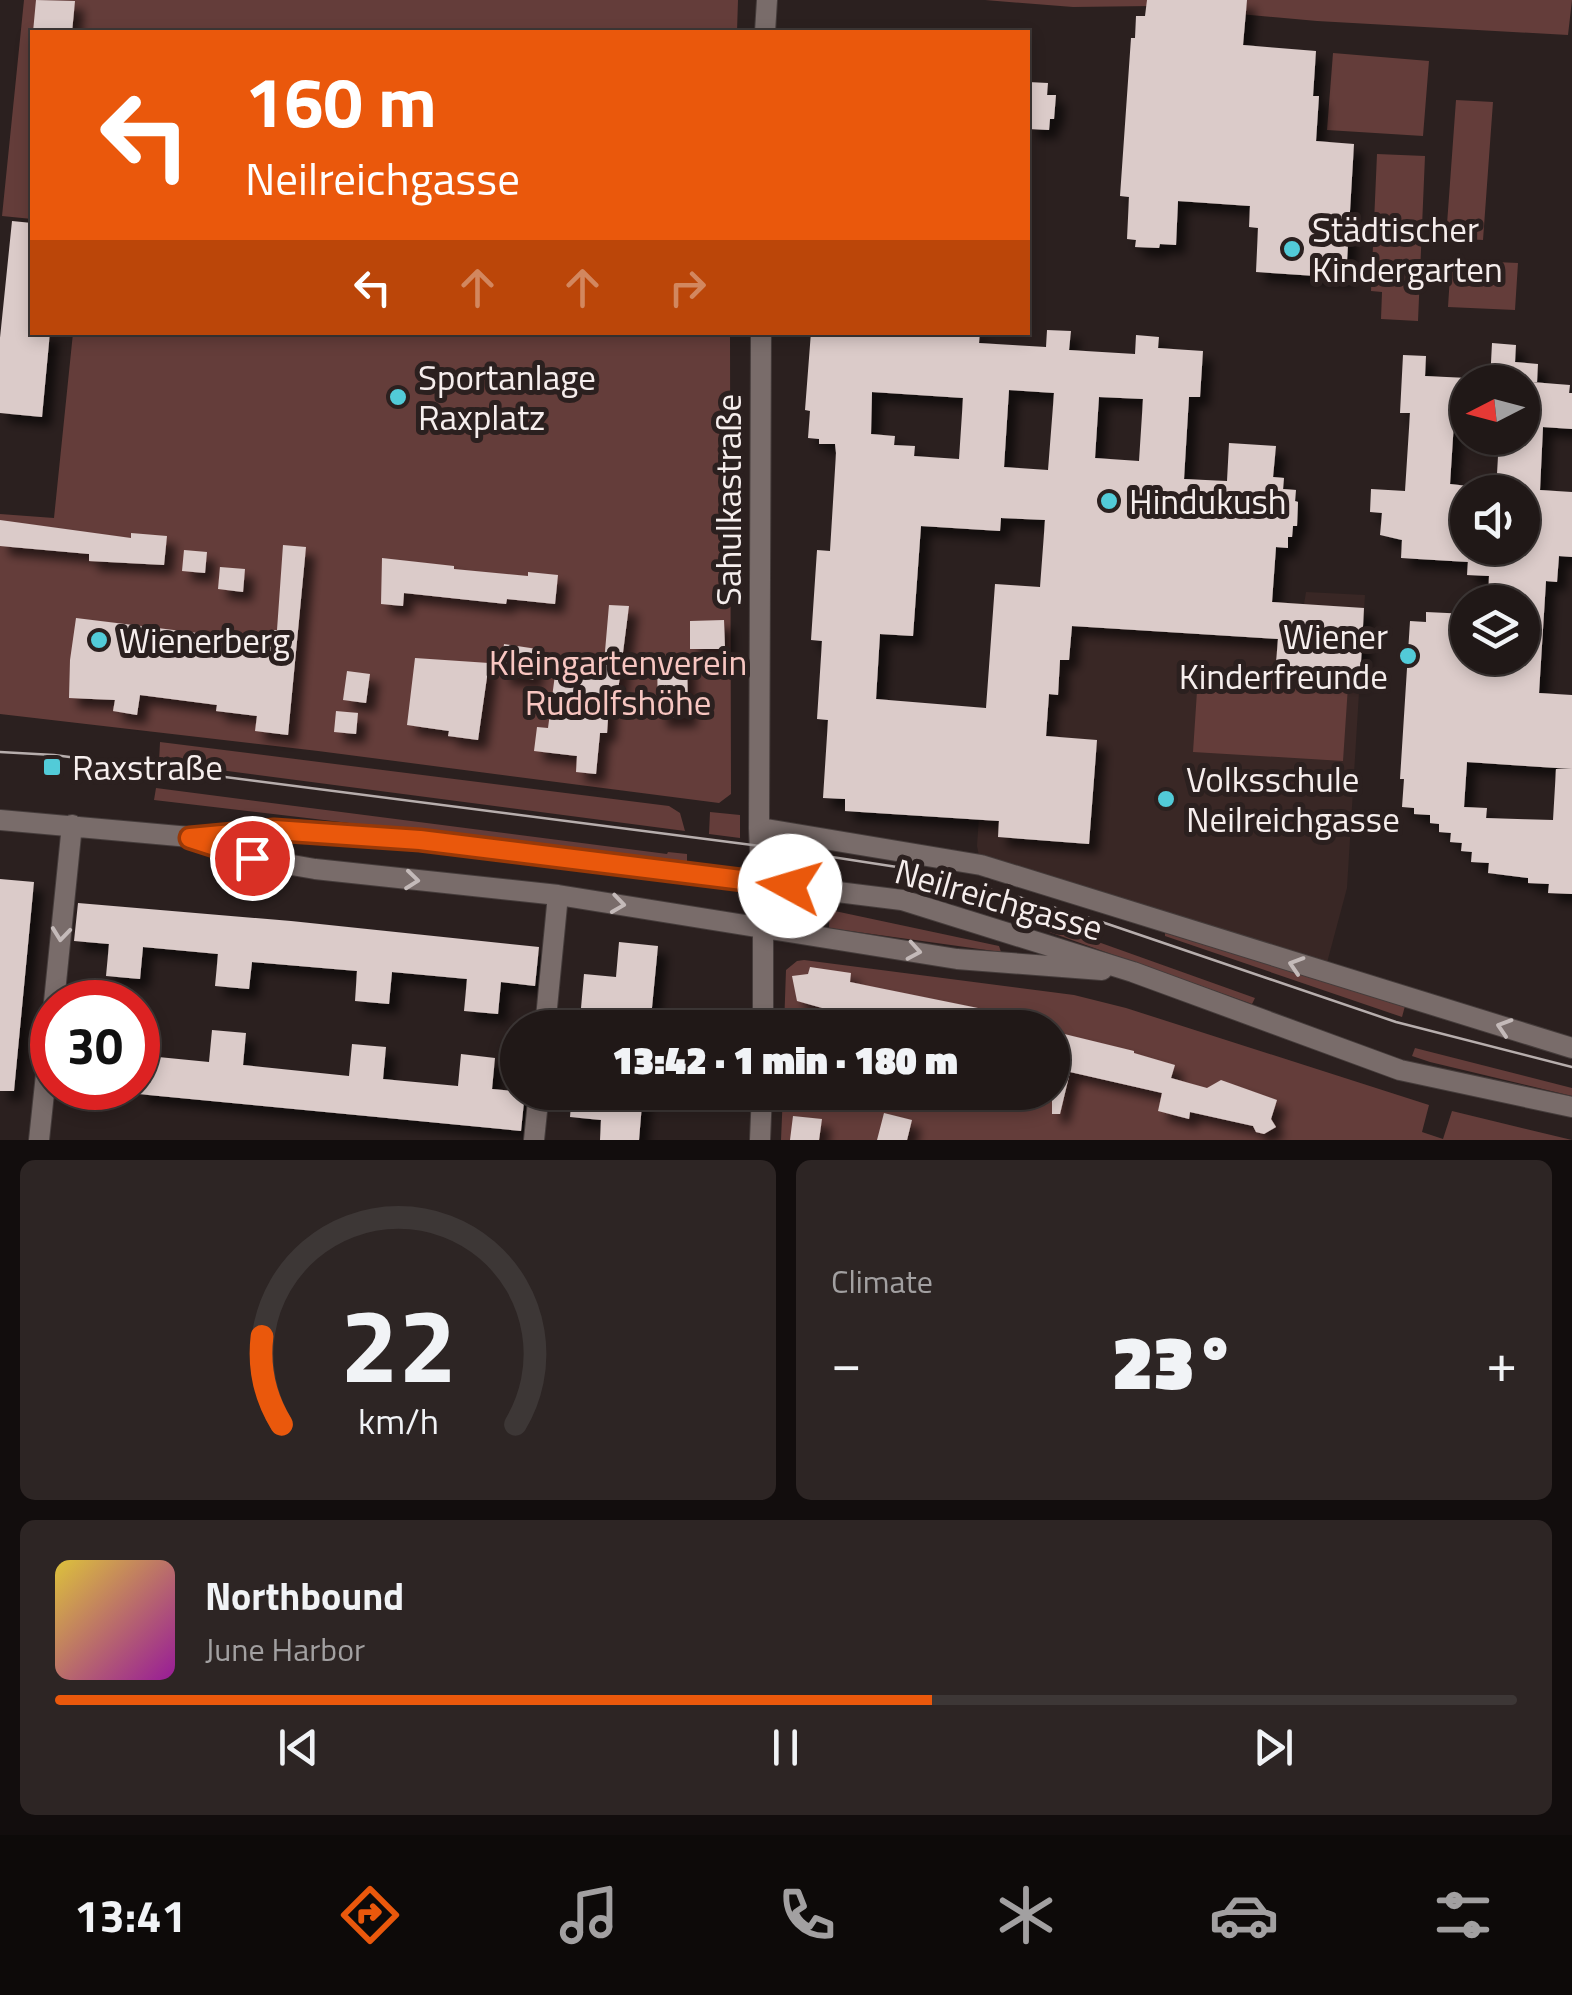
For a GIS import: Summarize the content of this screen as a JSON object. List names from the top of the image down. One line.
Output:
{"streets":{"street":["Sahulkastraße","Neilreichgasse"]},"crossings":[["Sahulkastraße","Neilreichgasse"]],"parks":["Kleingartenverein Rudolfshöhe"],"places":{"other":["Städtischer Kindergarten","Sportanlage Raxplatz","Hindukush","Wienerberg","Wiener Kinderfreunde","Volksschule Neilreichgasse"],"transit":["Raxstraße"]},"north":"left","page":{"turn":["160 m","Neilreichgasse"],"limit":"30","trip":"13:42 · 1 min · 180 m","tile":"Climate","heat":["−","23°","+"],"song":["Northbound","June Harbor"],"tabs":"13:41","gauge":["22","km/h"]}}
